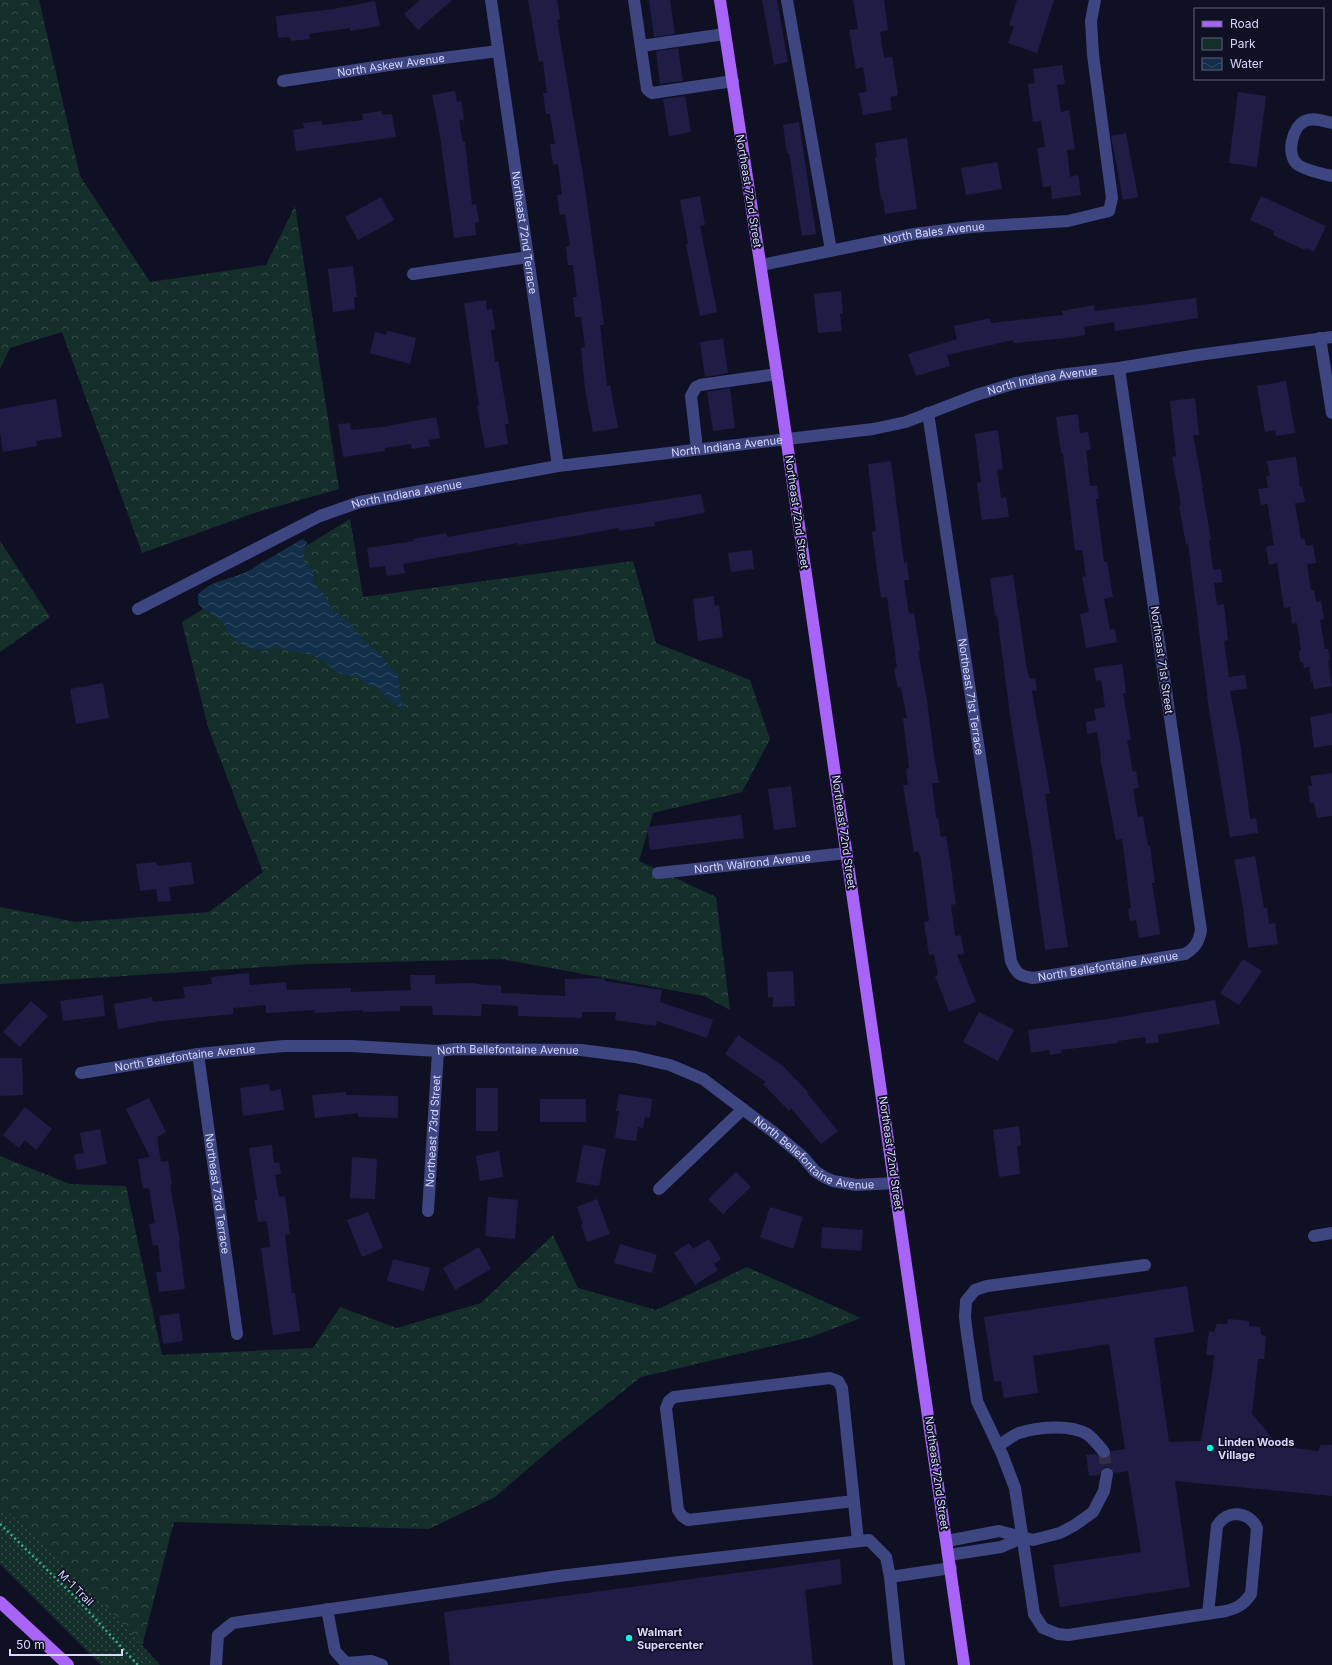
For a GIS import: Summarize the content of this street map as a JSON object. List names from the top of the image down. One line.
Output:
{"streets":{"main road":["Northeast 72nd Street"],"street":["North Askew Avenue","Northeast 72nd Terrace","North Bales Avenue","North Indiana Avenue","Northeast 71st Street","Northeast 71st Terrace","North Walrond Avenue","North Bellefontaine Avenue","Northeast 73rd Street","Northeast 73rd Terrace"],"path":["M-1 Trail"]},"crossings":[["North Askew Avenue","Northeast 72nd Terrace"],["Northeast 72nd Street","North Bales Avenue"],["Northeast 72nd Street","North Indiana Avenue"],["Northeast 72nd Street","North Walrond Avenue"],["Northeast 72nd Street","North Bellefontaine Avenue"],["Northeast 72nd Terrace","North Indiana Avenue"],["North Indiana Avenue","Northeast 71st Street"],["North Indiana Avenue","Northeast 71st Terrace"],["Northeast 71st Street","North Bellefontaine Avenue"],["Northeast 71st Terrace","North Bellefontaine Avenue"],["North Bellefontaine Avenue","Northeast 73rd Street"],["North Bellefontaine Avenue","Northeast 73rd Terrace"]],"places":["Linden Woods Village","Walmart Supercenter"],"legend":["Road","Park","Water"],"scale_bar":"50 m"}
